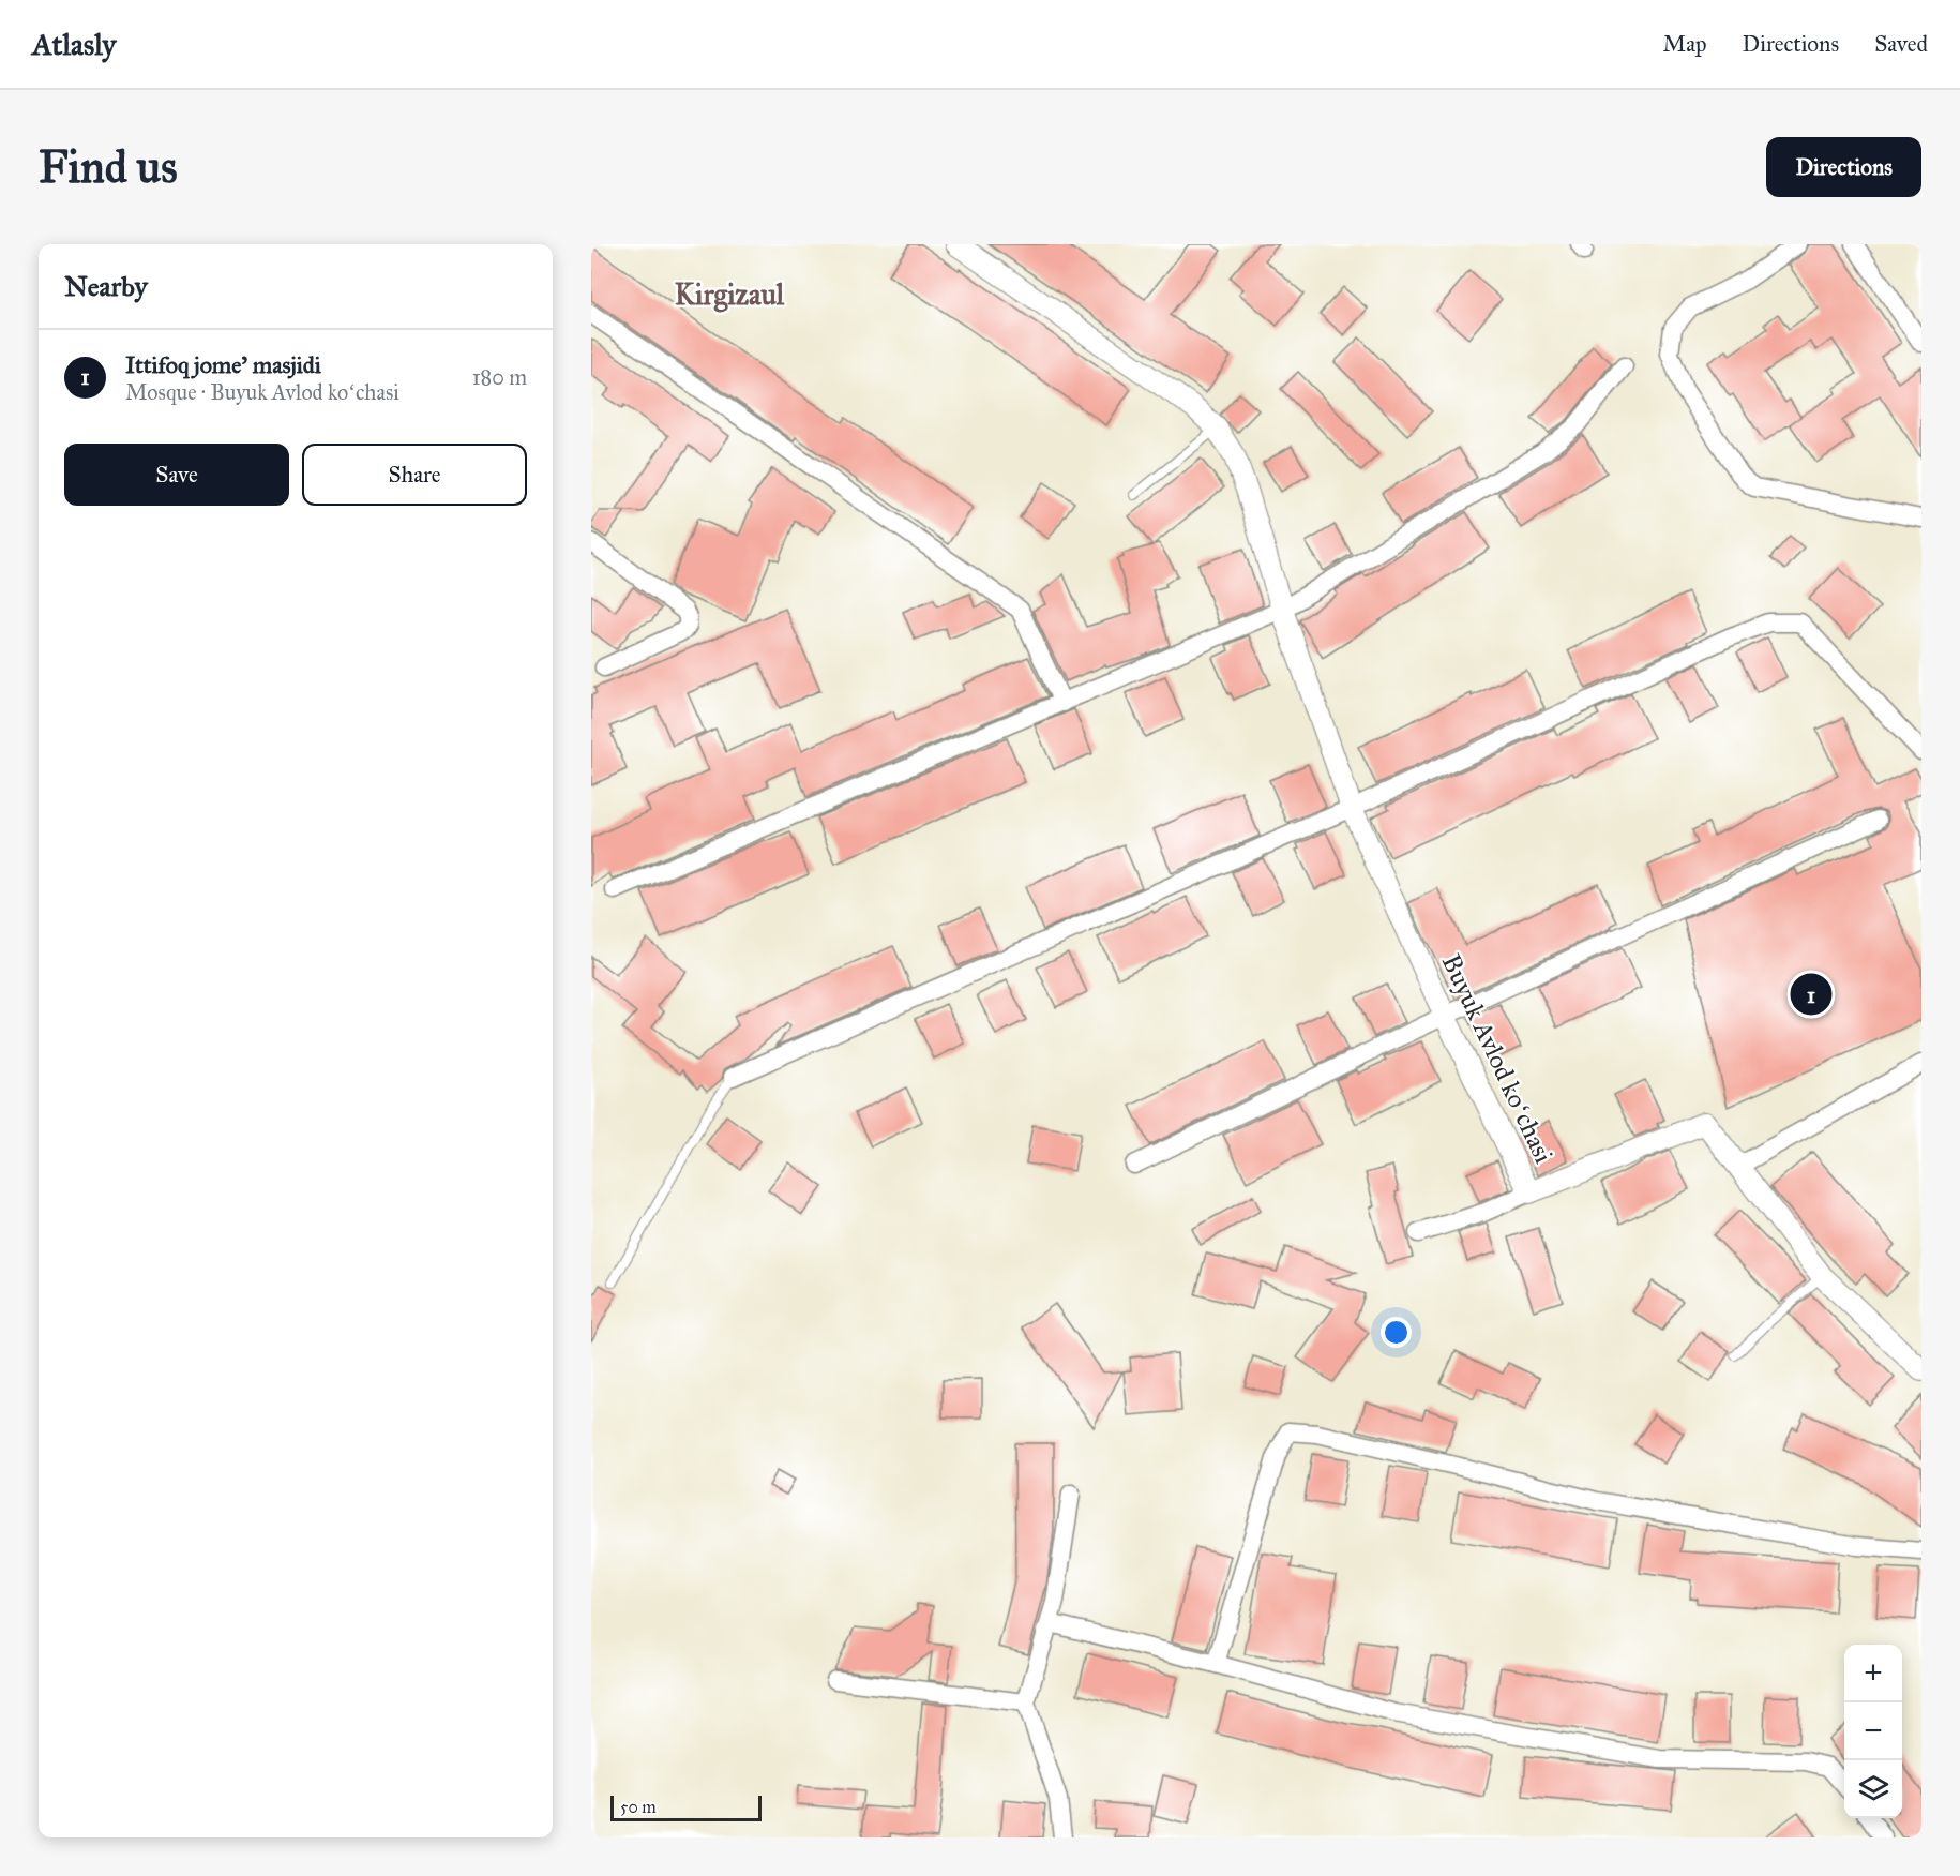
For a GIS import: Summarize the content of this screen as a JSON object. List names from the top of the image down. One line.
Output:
{"streets":{"street":["Buyuk Avlod koʻchasi"]},"districts":["Kirgizaul"],"scale_bar":"50 m","page":{"header":"Atlasly","nav":["Map","Directions","Saved"],"buttons":["Directions",["Save","Share"]],"title":"Find us","heading":"Nearby","list":[{"mark":"1","name":"Ittifoq jome’ masjidi","note":"Mosque · Buyuk Avlod koʻchasi","value":"180 m"}],"pins":"1","map_buttons":["+","−"],"scale":"50 m"}}
